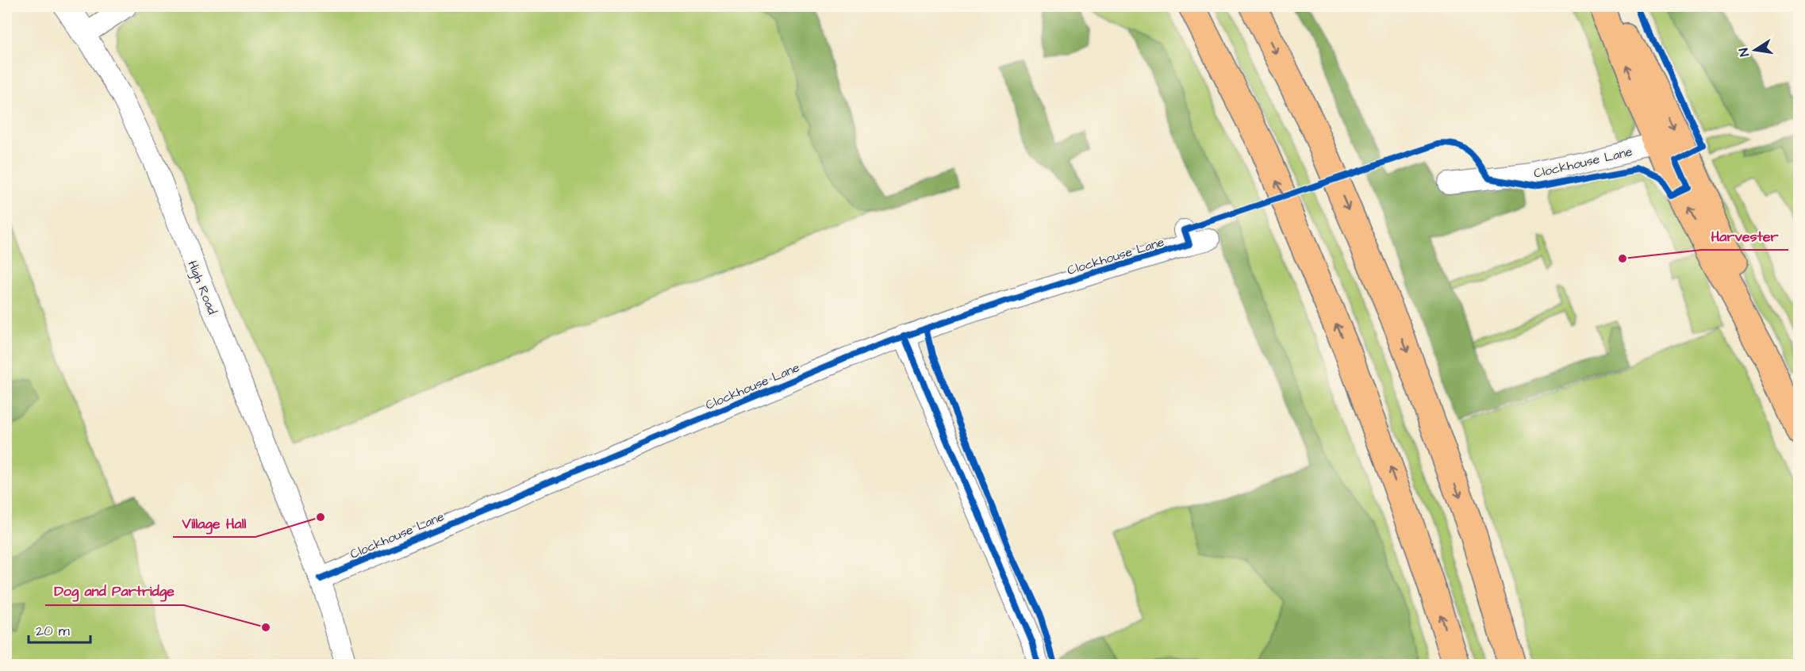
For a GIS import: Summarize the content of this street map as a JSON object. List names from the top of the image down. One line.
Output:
{"streets":{"street":["Clockhouse Lane","High Road"]},"crossings":[["Clockhouse Lane","High Road"]],"places":["Harvester","Village Hall","Dog and Partridge"],"scale_bar":"20 m","north":"left"}
